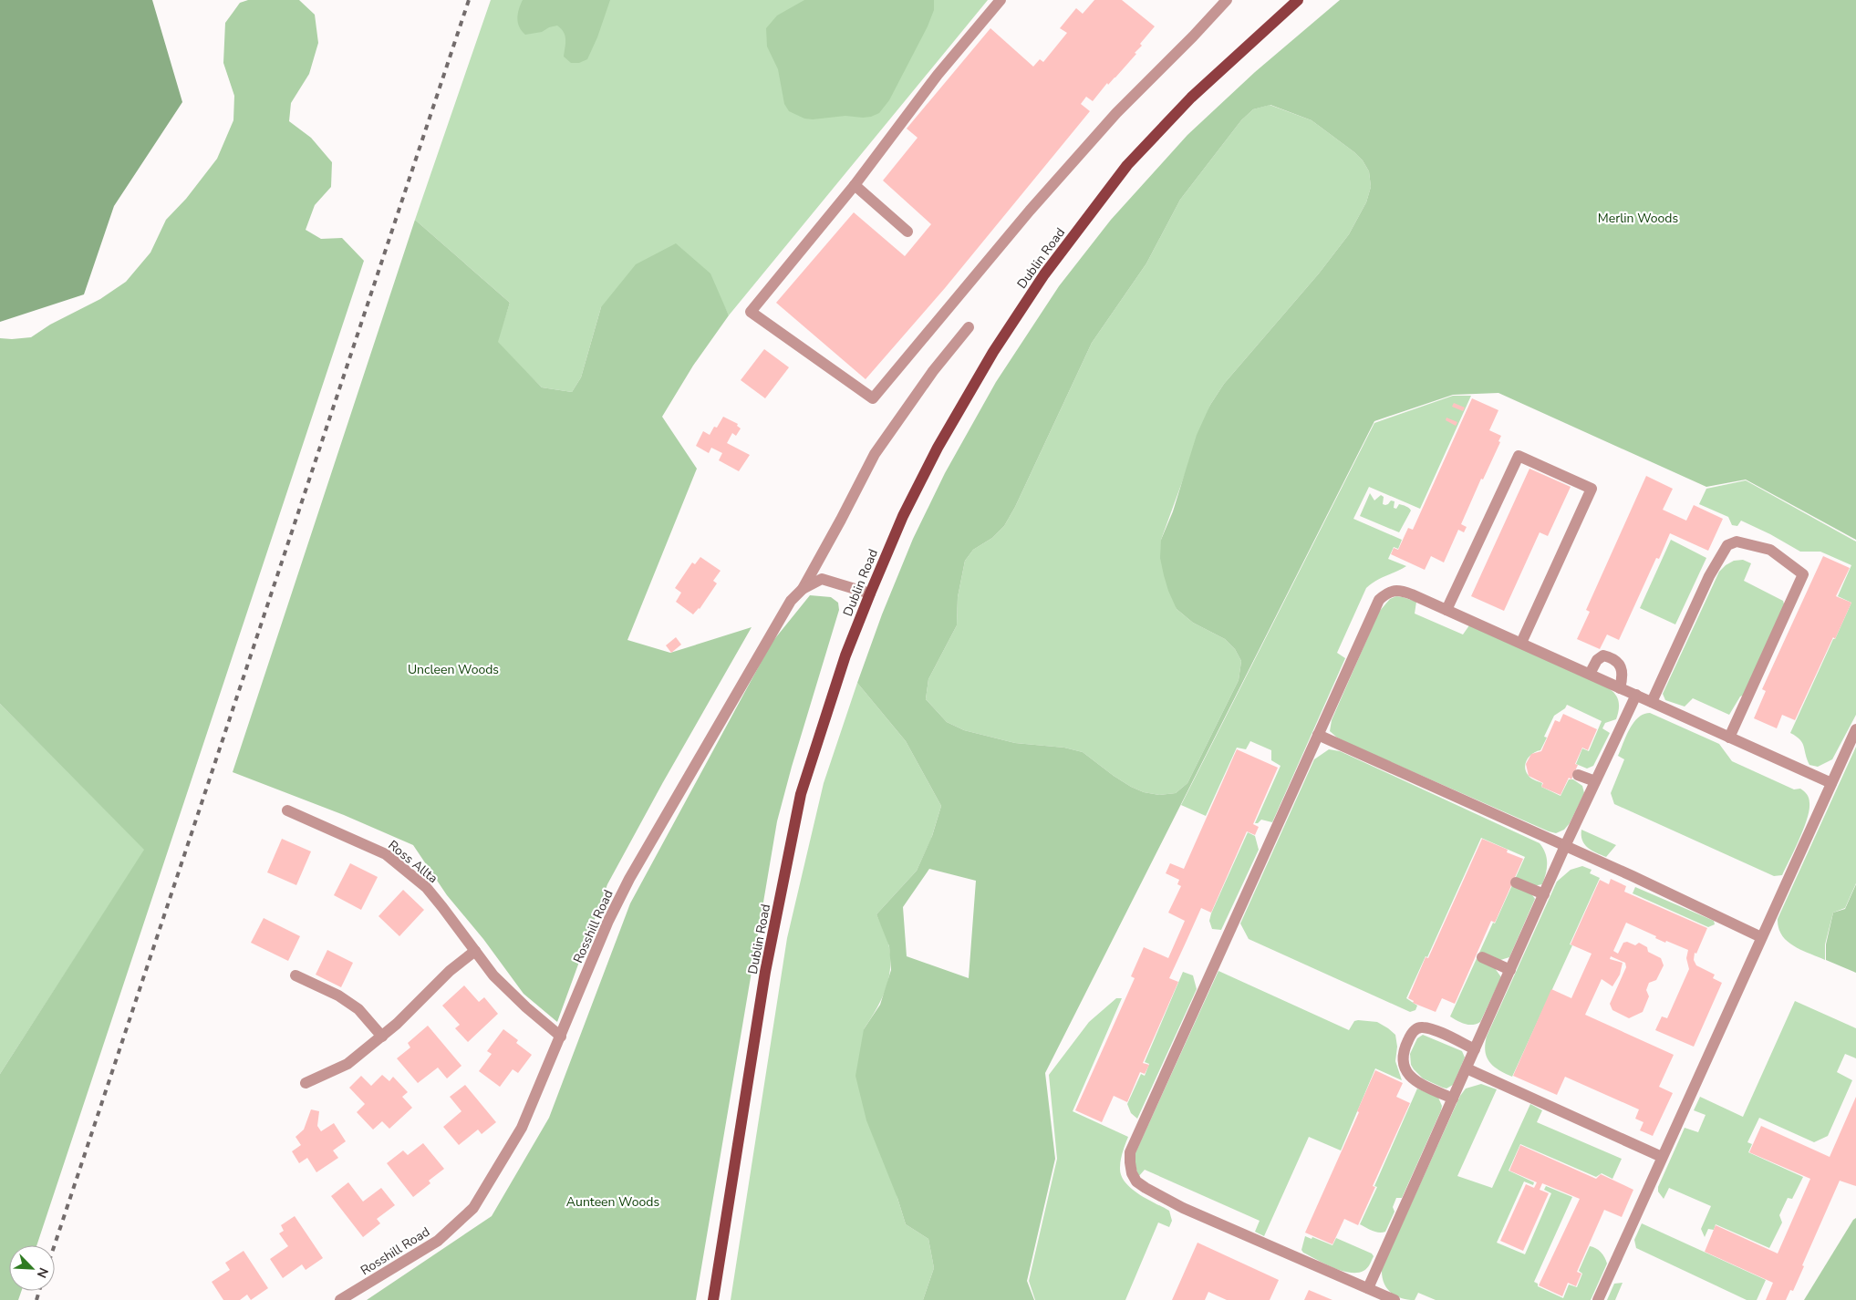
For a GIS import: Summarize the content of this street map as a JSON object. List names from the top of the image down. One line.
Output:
{"streets":{"main road":["Dublin Road"],"street":["Ross Allta","Rosshill Road"]},"crossings":[["Dublin Road","Rosshill Road"],["Ross Allta","Rosshill Road"]],"parks":["Merlin Woods","Uncleen Woods","Aunteen Woods"],"north":"bottom right"}
